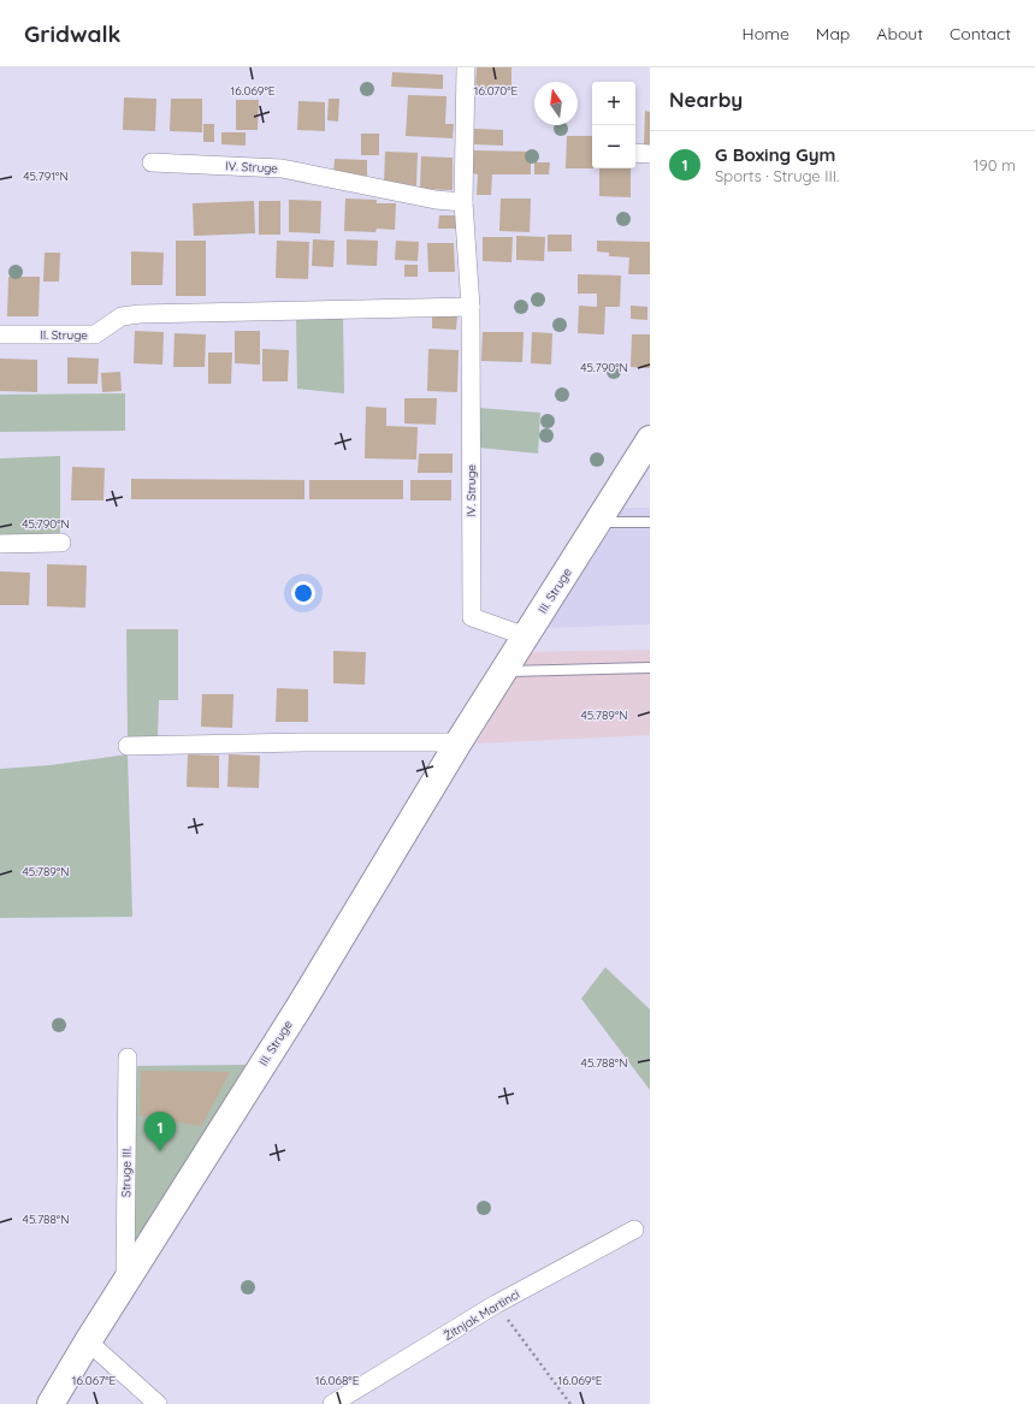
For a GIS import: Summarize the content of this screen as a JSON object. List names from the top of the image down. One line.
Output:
{"streets":{"street":["IV. Struge","II. Struge","III. Struge","Struge III.","Žitnjak Martinci"]},"crossings":[["IV. Struge","II. Struge"],["IV. Struge","III. Struge"],["III. Struge","Struge III."]],"north":"top","page":{"header":"Gridwalk","nav":["Home","Map","About","Contact"],"heading":"Nearby","map_buttons":["+","−"],"list":[{"mark":"1","name":"G Boxing Gym","note":"Sports · Struge III.","value":"190 m"}],"pins":"1"},"coordinates":["16.070°E","16.069°E","45.791°N","45.790°N","45.789°N","45.788°N","16.067°E","16.068°E"]}
